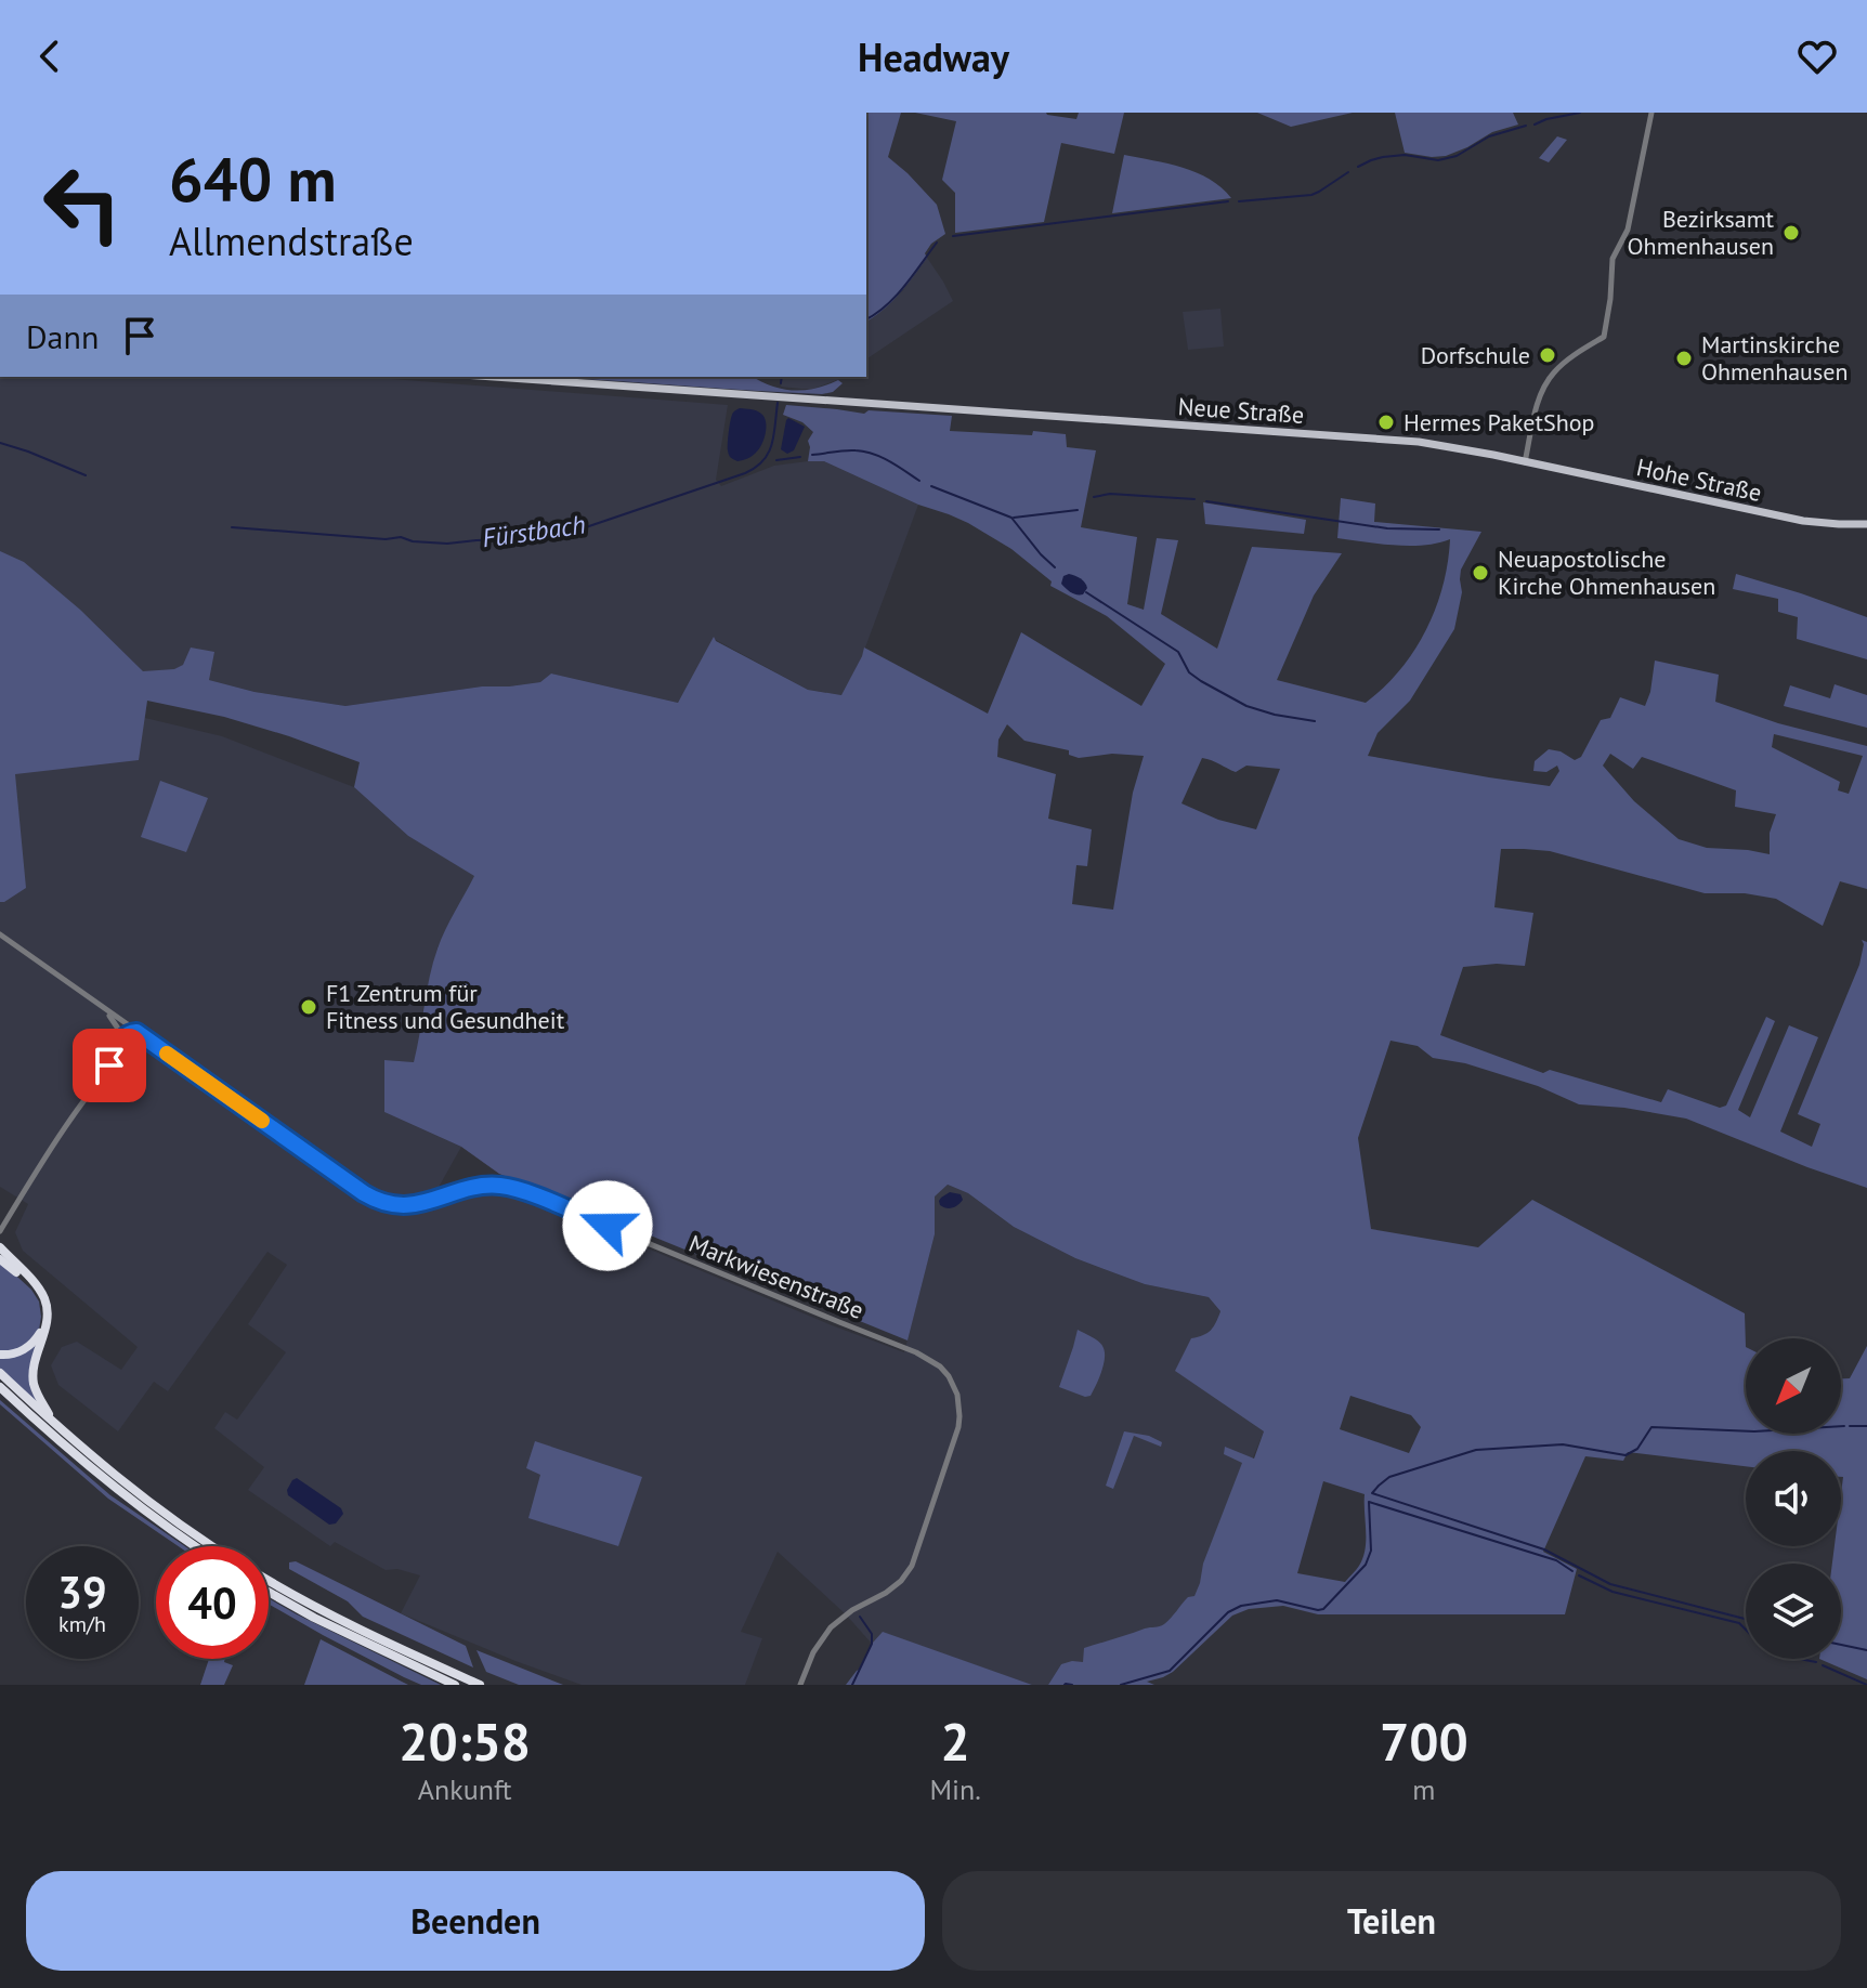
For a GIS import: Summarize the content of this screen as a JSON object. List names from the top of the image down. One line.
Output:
{"streets":{"main road":["Neue Straße","Hohe Straße"],"street":["Markwiesenstraße"]},"crossings":[["Neue Straße","Hohe Straße"]],"water":["Fürstbach"],"places":["Bezirksamt Ohmenhausen","Dorfschule","Martinskirche Ohmenhausen","Hermes PaketShop","Neuapostolische Kirche Ohmenhausen","F1 Zentrum für Fitness und Gesundheit"],"north":"bottom left","page":{"header":"Headway","turn":["640 m","Allmendstraße"],"then":"Dann","speed":"39 km/h","limit":"40","eta":["20:58","Ankunft","2","Min.","700","m"],"buttons":["Beenden","Teilen"]}}
